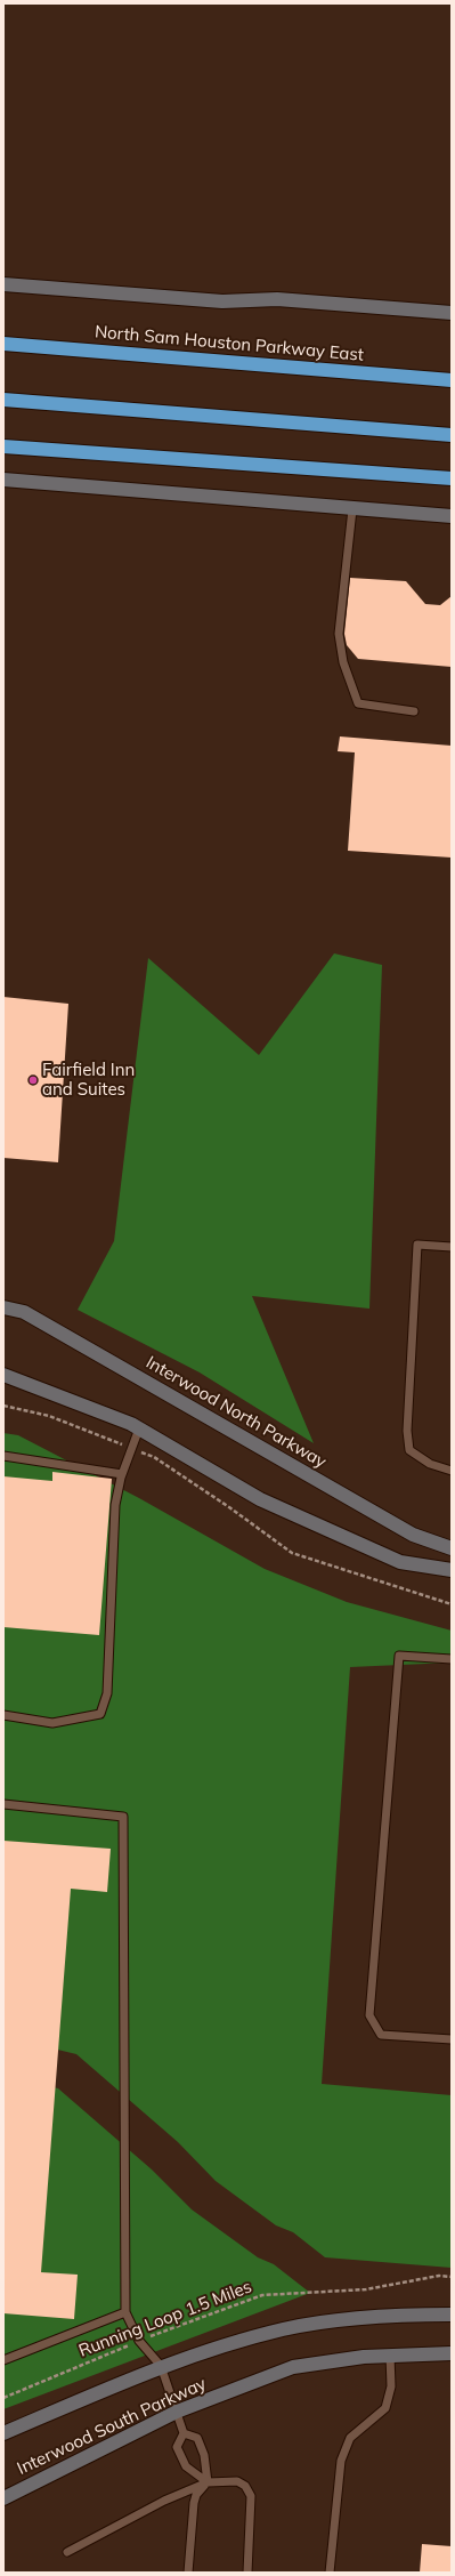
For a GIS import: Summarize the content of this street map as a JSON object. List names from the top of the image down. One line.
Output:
{"streets":{"highway":["North Sam Houston Parkway East"],"street":["Interwood North Parkway","Interwood South Parkway"],"path":["Running Loop 1.5 Miles"]},"places":["Fairfield Inn and Suites"]}
